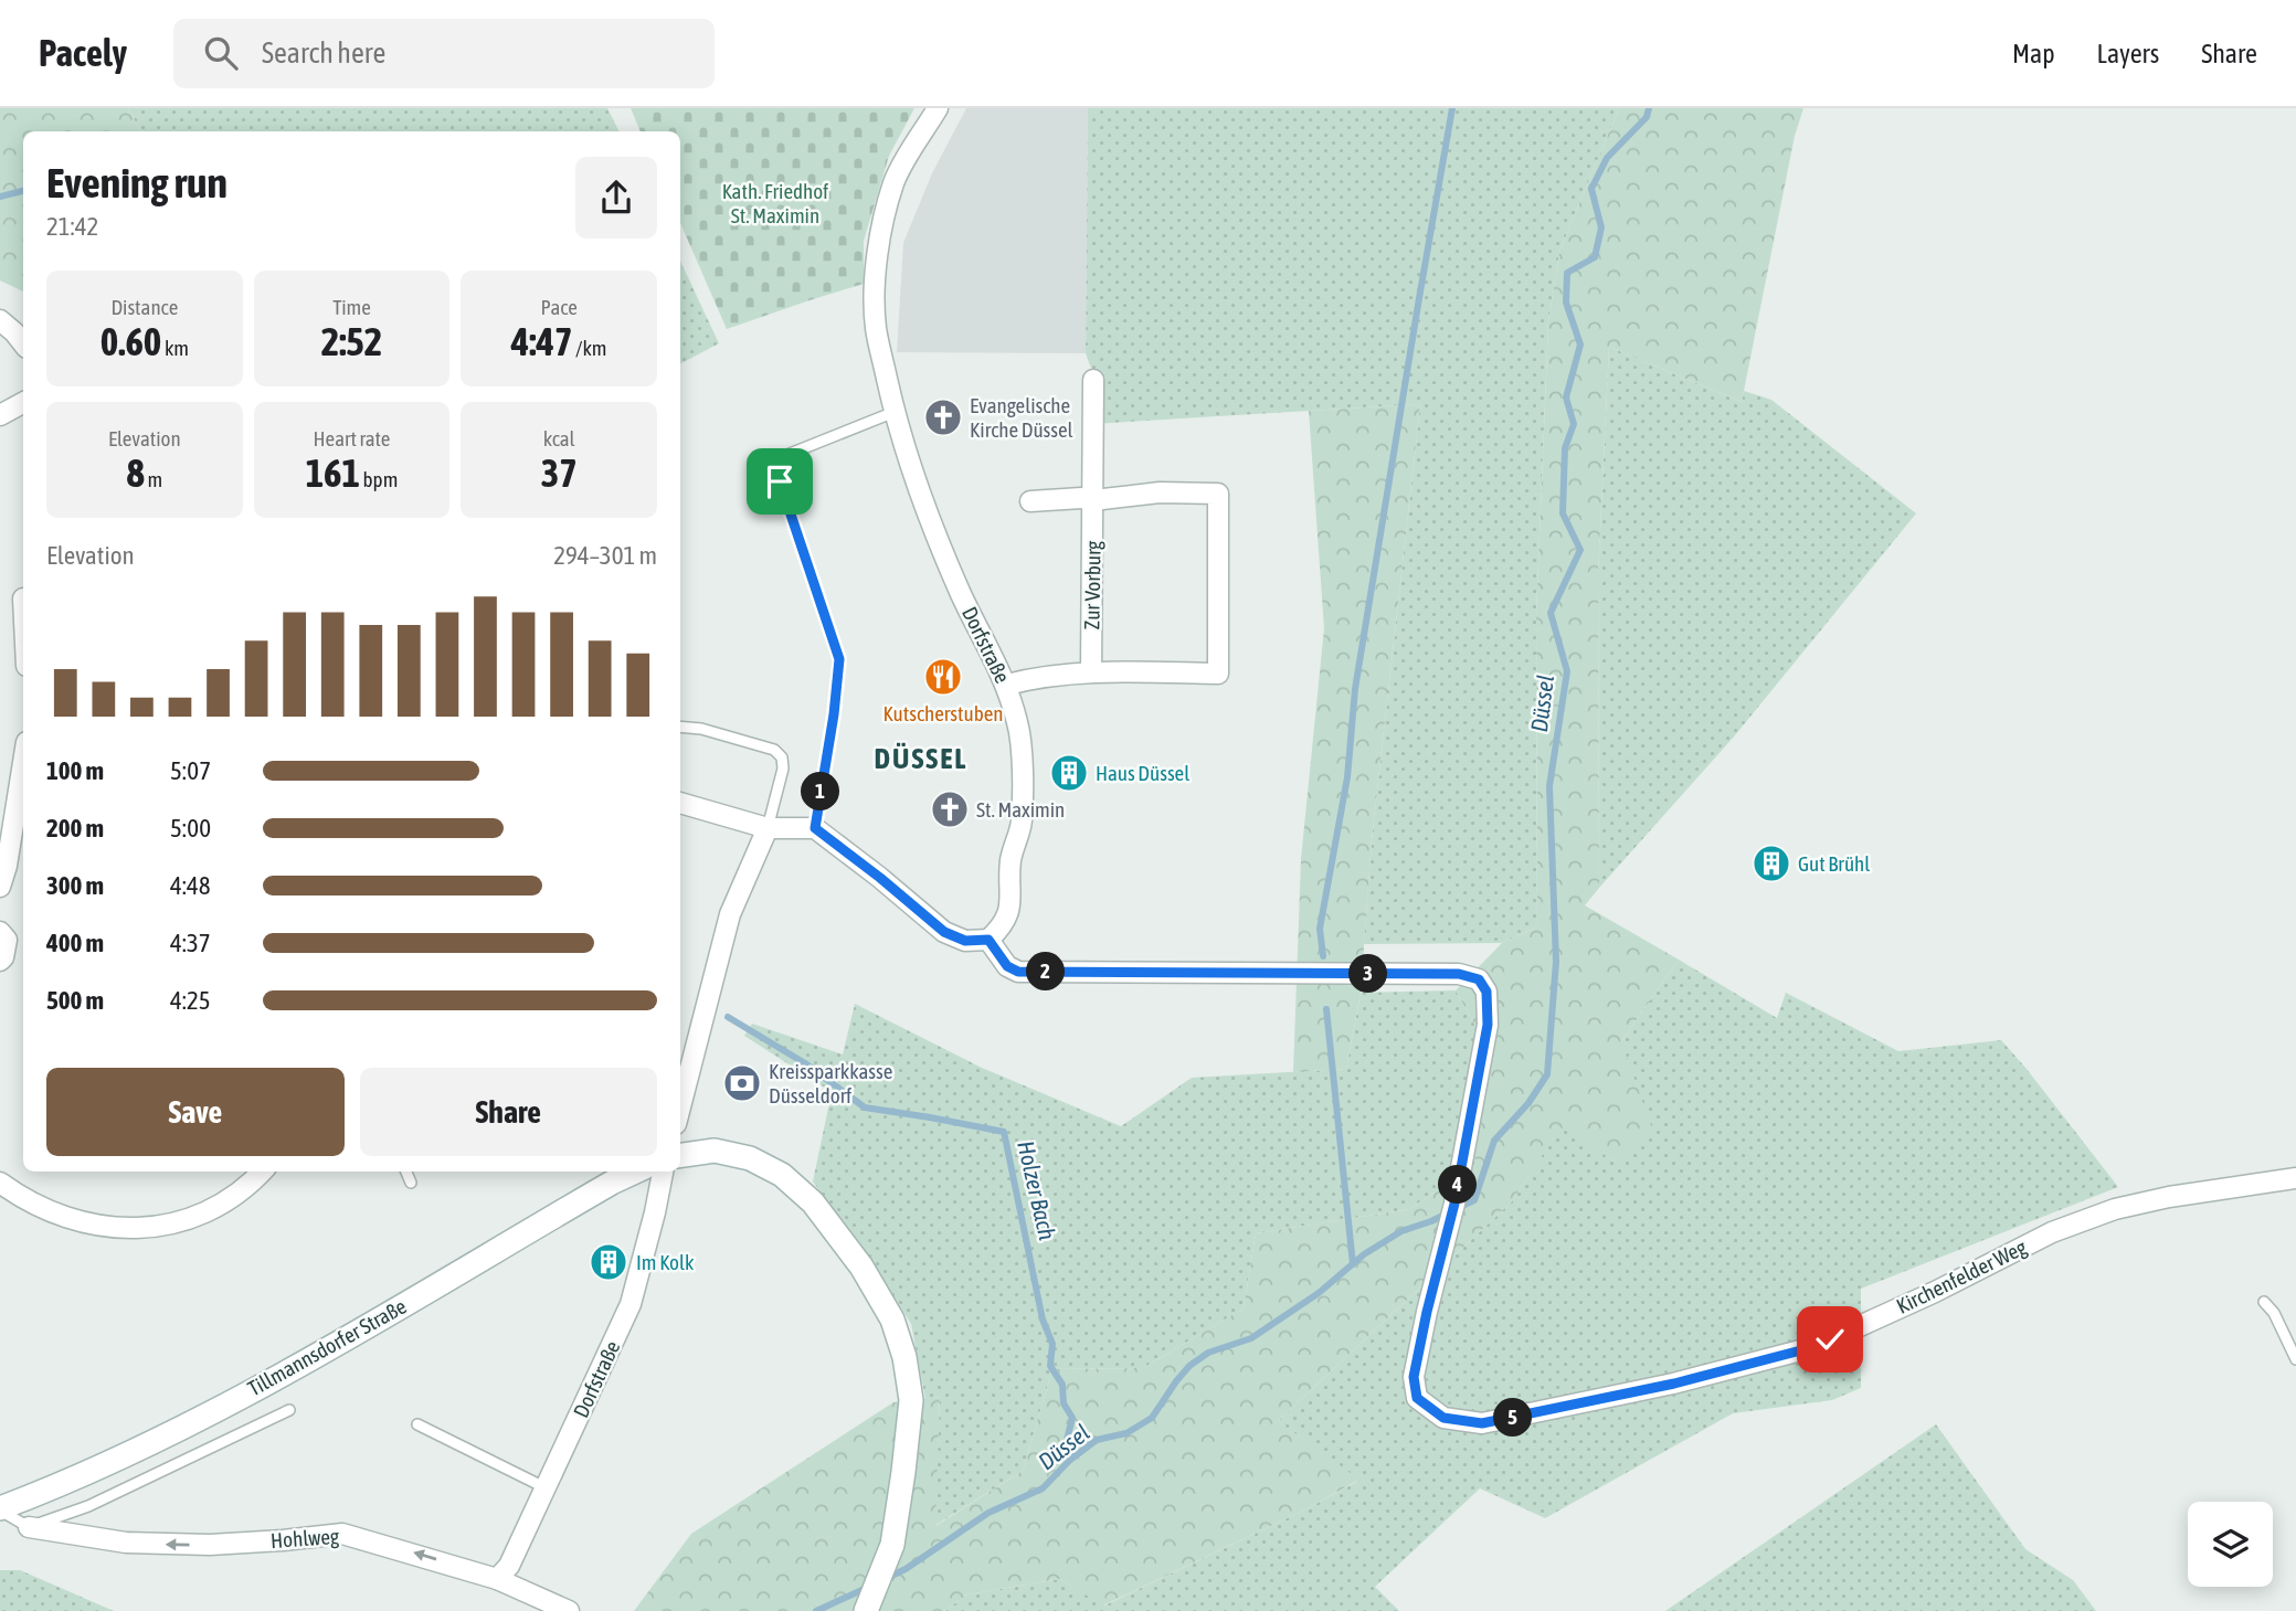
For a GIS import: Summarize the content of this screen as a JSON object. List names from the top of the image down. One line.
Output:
{"streets":{"main road":["Tillmannsdorfer Straße"],"street":["Zur Vorburg","Dorfstraße","Kirchenfelder Weg","Hohlweg"]},"crossings":[["Dorfstraße","Kirchenfelder Weg"],["Dorfstraße","Hohlweg"],["Tillmannsdorfer Straße","Hohlweg"]],"one_way":["Hohlweg"],"districts":["DÜSSEL"],"water":["Düssel","Holzer Bach"],"parks":["Kath. Friedhof St. Maximin"],"places":{"church":["Evangelische Kirche Düssel","St. Maximin"],"restaurant":["Kutscherstuben"],"building":["Haus Düssel","Gut Brühl","Im Kolk"],"bank":["Kreissparkkasse Düsseldorf"]},"page":{"header":"Pacely","search":"Search here","nav":["Map","Layers","Share"],"heading":["Evening run","21:42"],"stats":[["Distance","0.60 km"],["Time","2:52"],["Pace","4:47 /km"],["Elevation","8 m"],["Heart rate","161 bpm"],["kcal","37"]],"chart":["Elevation","294–301 m"],"list":[{"name":"100 m","note":"5:07"},{"name":"200 m","note":"5:00"},{"name":"300 m","note":"4:48"},{"name":"400 m","note":"4:37"},{"name":"500 m","note":"4:25"}],"pins":["1","2","3","4","5"],"buttons":["Save","Share"]}}
